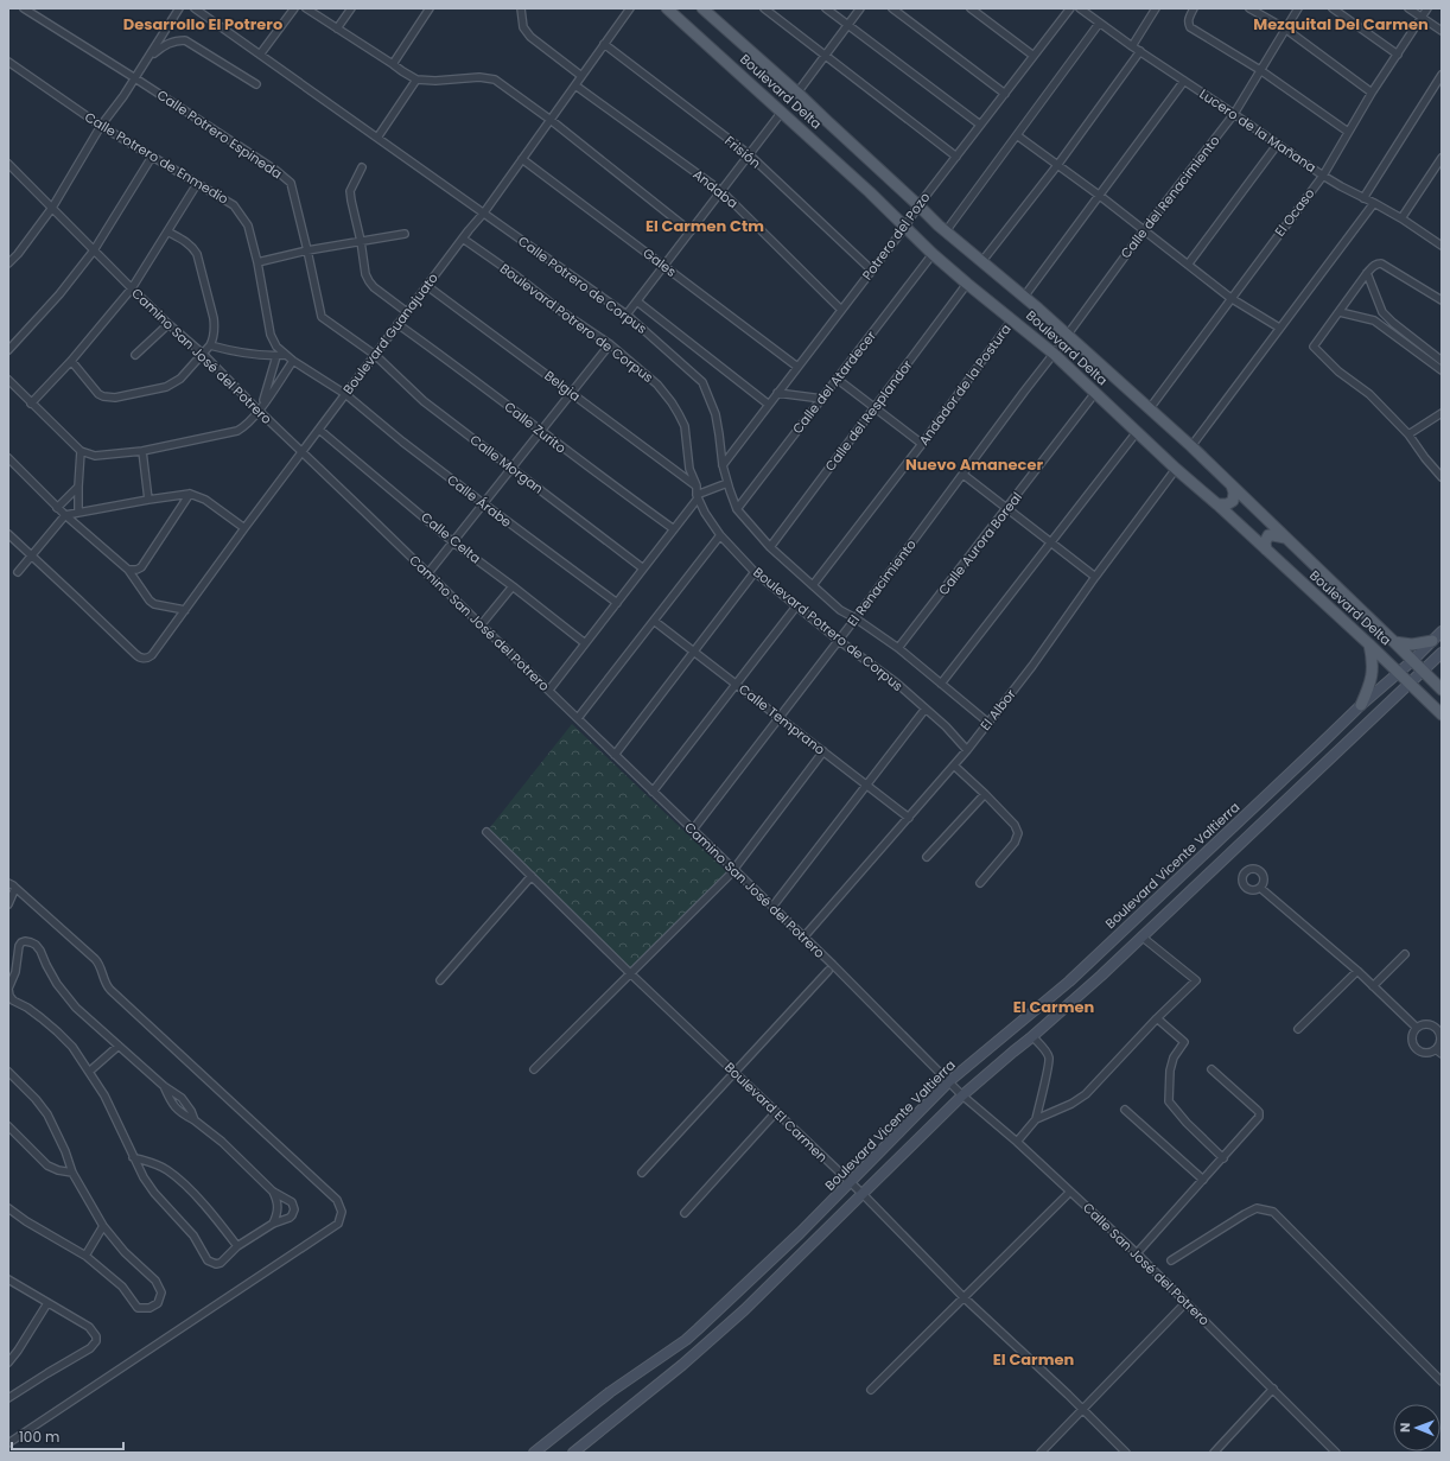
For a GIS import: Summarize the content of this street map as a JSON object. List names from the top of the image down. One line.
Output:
{"streets":{"main road":["Boulevard Delta","Boulevard Vicente Valtierra"],"street":["Lucero de la Mañana","Calle Potrero Espineda","Frisión","Calle Potrero de Enmedio","Andaba","Calle del Renacimiento","El Ocaso","Potrero del Pozo","Gales","Calle Potrero de Corpus","Boulevard Potrero de Corpus","Boulevard Guanajuato","Camino San José del Potrero","Calle del Atardecer","Andador de la Postura","Belgia","Calle del Resplandor","Calle Zurito","Calle Morgan","Calle Árabe","Calle Celta","Calle Aurora Boreal","El Renacimiento","El Albor","Calle Temprano","Boulevard El Carmen","Calle San José del Potrero"]},"crossings":[["Boulevard Delta","Calle del Renacimiento"],["Boulevard Delta","El Ocaso"],["Boulevard Delta","Potrero del Pozo"],["Boulevard Delta","Calle del Atardecer"],["Boulevard Delta","Andador de la Postura"],["Boulevard Delta","Calle del Resplandor"],["Boulevard Delta","Calle Aurora Boreal"],["Boulevard Delta","El Renacimiento"],["Boulevard Delta","El Albor"],["Boulevard Delta","Boulevard Vicente Valtierra"],["Lucero de la Mañana","Calle del Renacimiento"],["Lucero de la Mañana","El Ocaso"],["Calle Potrero Espineda","Boulevard Guanajuato"],["Calle Potrero Espineda","Calle Morgan"],["Frisión","Potrero del Pozo"],["Frisión","Boulevard Guanajuato"],["Calle Potrero de Enmedio","Boulevard Guanajuato"],["Calle Potrero de Enmedio","Calle Árabe"],["Andaba","Potrero del Pozo"],["Andaba","Boulevard Guanajuato"],["Calle del Renacimiento","El Renacimiento"],["Potrero del Pozo","Gales"],["Potrero del Pozo","Calle Potrero de Corpus"],["Gales","Boulevard Guanajuato"],["Calle Potrero de Corpus","Boulevard Guanajuato"],["Calle Potrero de Corpus","Calle del Atardecer"],["Calle Potrero de Corpus","Andador de la Postura"],["Calle Potrero de Corpus","Calle del Resplandor"],["Calle Potrero de Corpus","Calle Aurora Boreal"],["Calle Potrero de Corpus","El Renacimiento"],["Calle Potrero de Corpus","El Albor"],["Boulevard Potrero de Corpus","Boulevard Guanajuato"],["Boulevard Potrero de Corpus","Belgia"],["Boulevard Potrero de Corpus","El Renacimiento"],["Boulevard Potrero de Corpus","El Albor"],["Boulevard Guanajuato","Camino San José del Potrero"],["Boulevard Guanajuato","Belgia"],["Boulevard Guanajuato","Calle Zurito"],["Boulevard Guanajuato","Calle Morgan"],["Boulevard Guanajuato","Calle Árabe"],["Boulevard Guanajuato","Calle Celta"],["Camino San José del Potrero","El Renacimiento"],["Camino San José del Potrero","El Albor"],["Camino San José del Potrero","Boulevard Vicente Valtierra"],["Camino San José del Potrero","Calle San José del Potrero"],["El Renacimiento","Calle Temprano"],["El Albor","Calle Temprano"],["Boulevard Vicente Valtierra","Boulevard El Carmen"],["Boulevard Vicente Valtierra","Calle San José del Potrero"]],"districts":["Desarrollo El Potrero","Mezquital Del Carmen","El Carmen Ctm","Nuevo Amanecer","El Carmen","El Carmen"],"scale_bar":"100 m","north":"left"}
